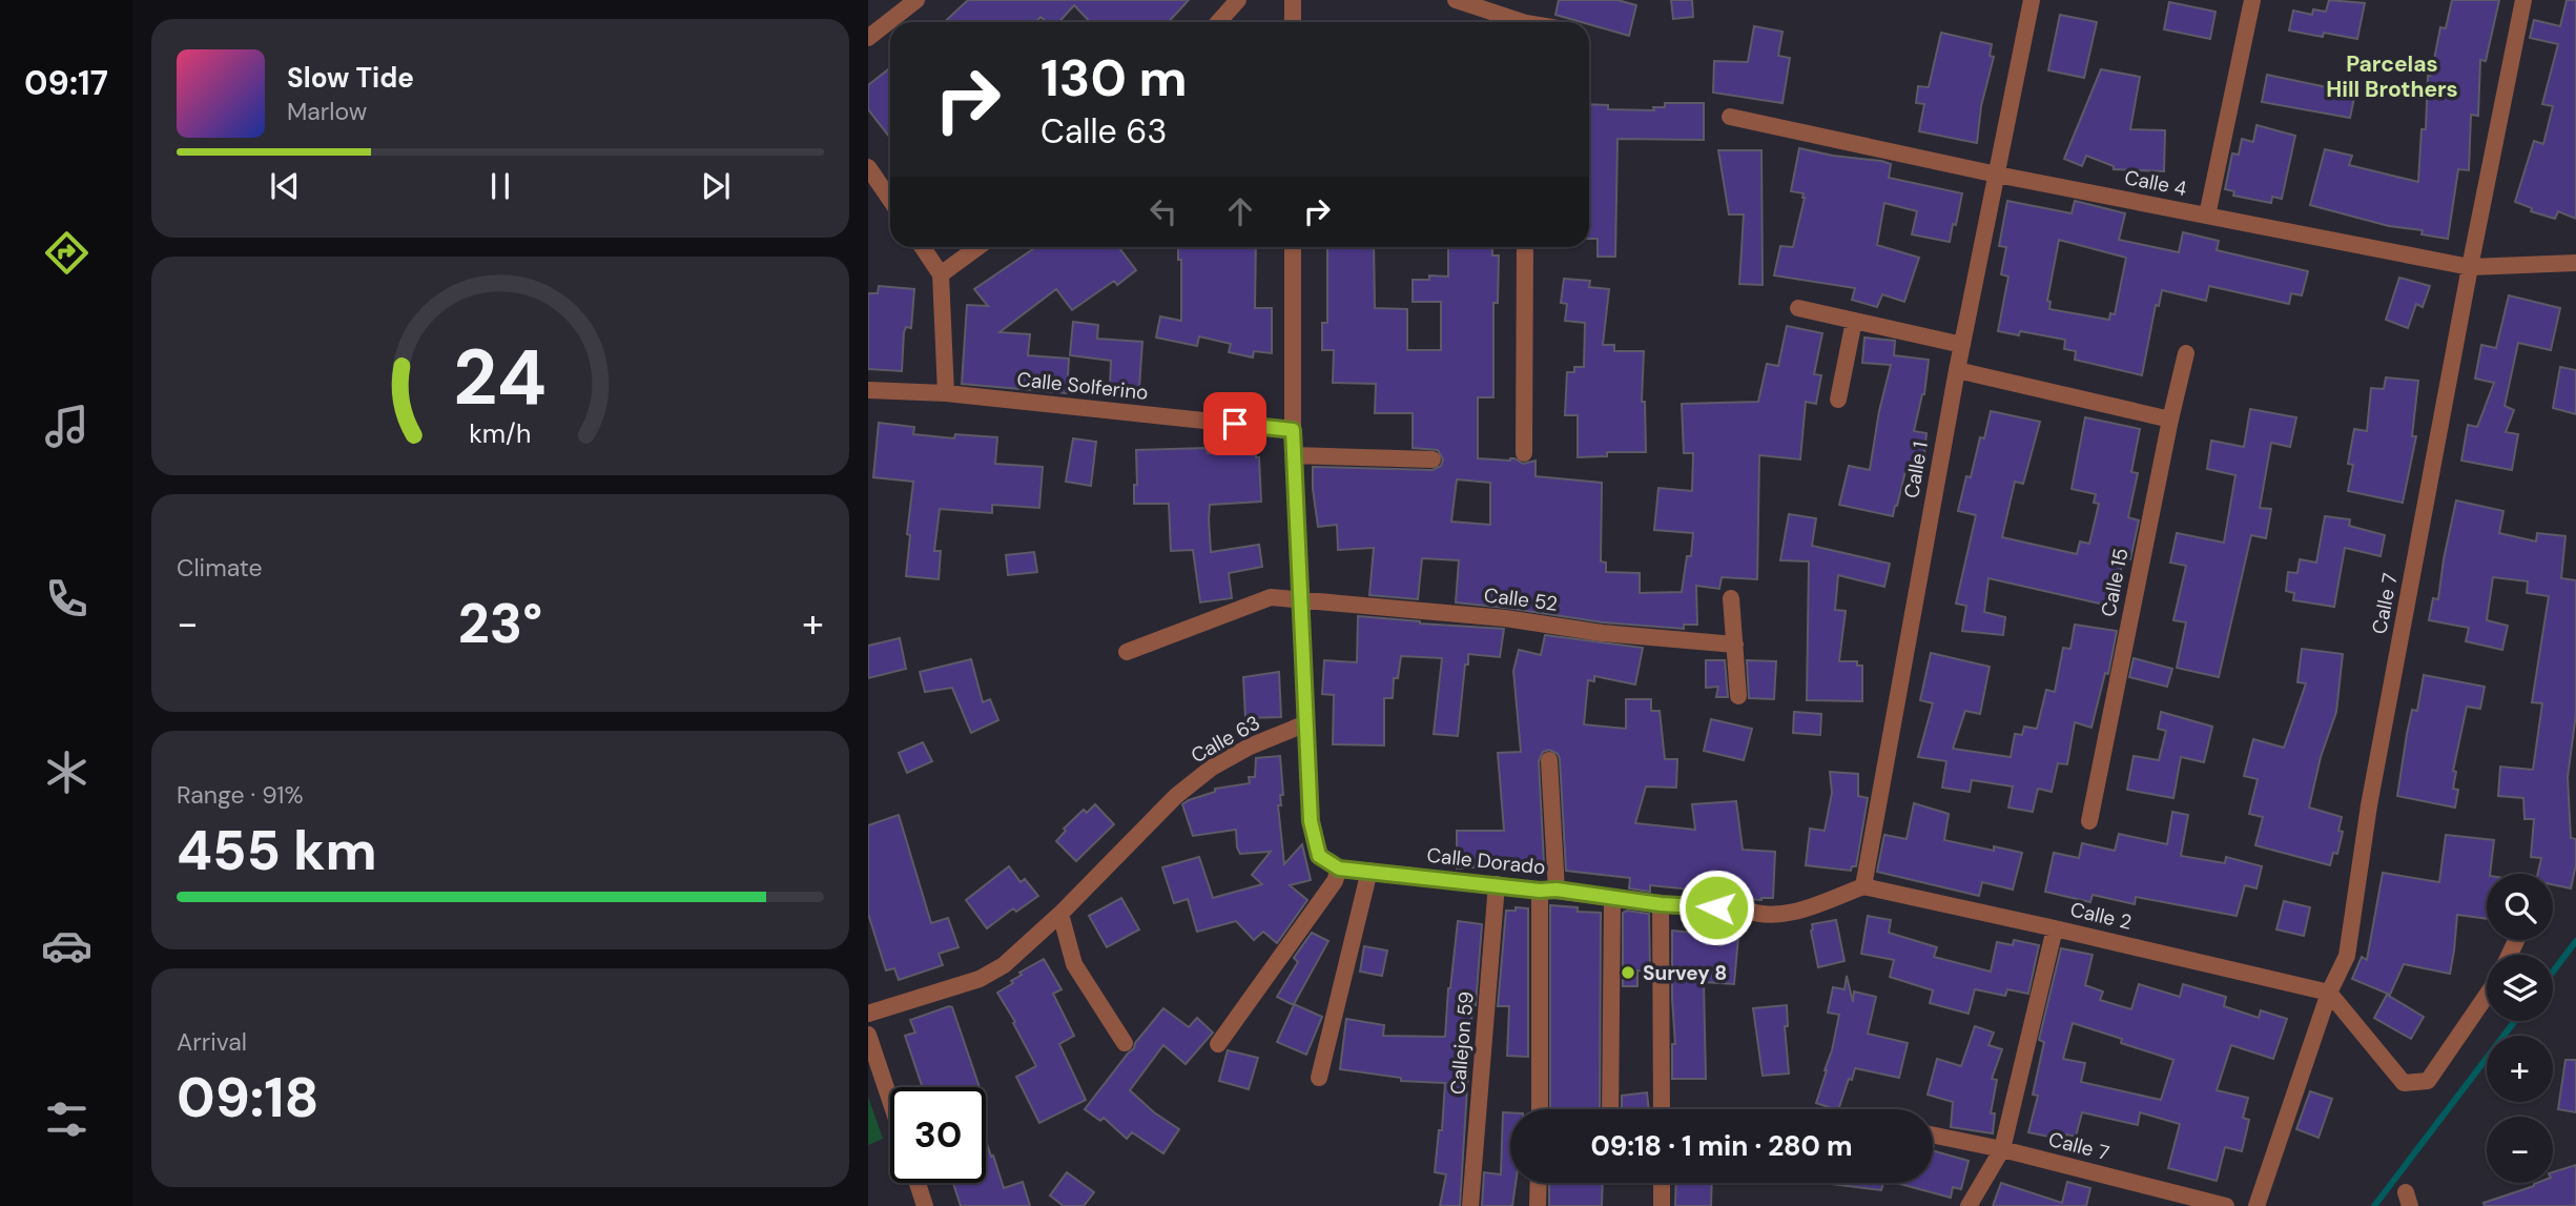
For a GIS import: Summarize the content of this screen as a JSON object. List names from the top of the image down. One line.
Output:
{"streets":{"street":["Calle 4","Calle Solferino","Calle 1","Calle 15","Calle 52","Calle 7","Calle 63","Calle Dorado","Calle 2","Callejon 59"]},"crossings":[["Calle 4","Calle 1"],["Calle 4","Calle 7"],["Calle 1","Calle Dorado"],["Calle 1","Calle 2"],["Calle 7","Calle 2"],["Calle Dorado","Calle 2"],["Calle Dorado","Callejon 59"]],"districts":["Parcelas Hill Brothers"],"places":["Survey 8"],"page":{"tabs":"09:17","turn":["130 m","Calle 63"],"song":["Slow Tide","Marlow"],"tile":["Climate",["Range · 91%","455 km"],["Arrival","09:18"]],"heat":["−","23°","+"],"map_buttons":["+","−"],"limit":"30","trip":"09:18 · 1 min · 280 m","gauge":["24","km/h"]}}
